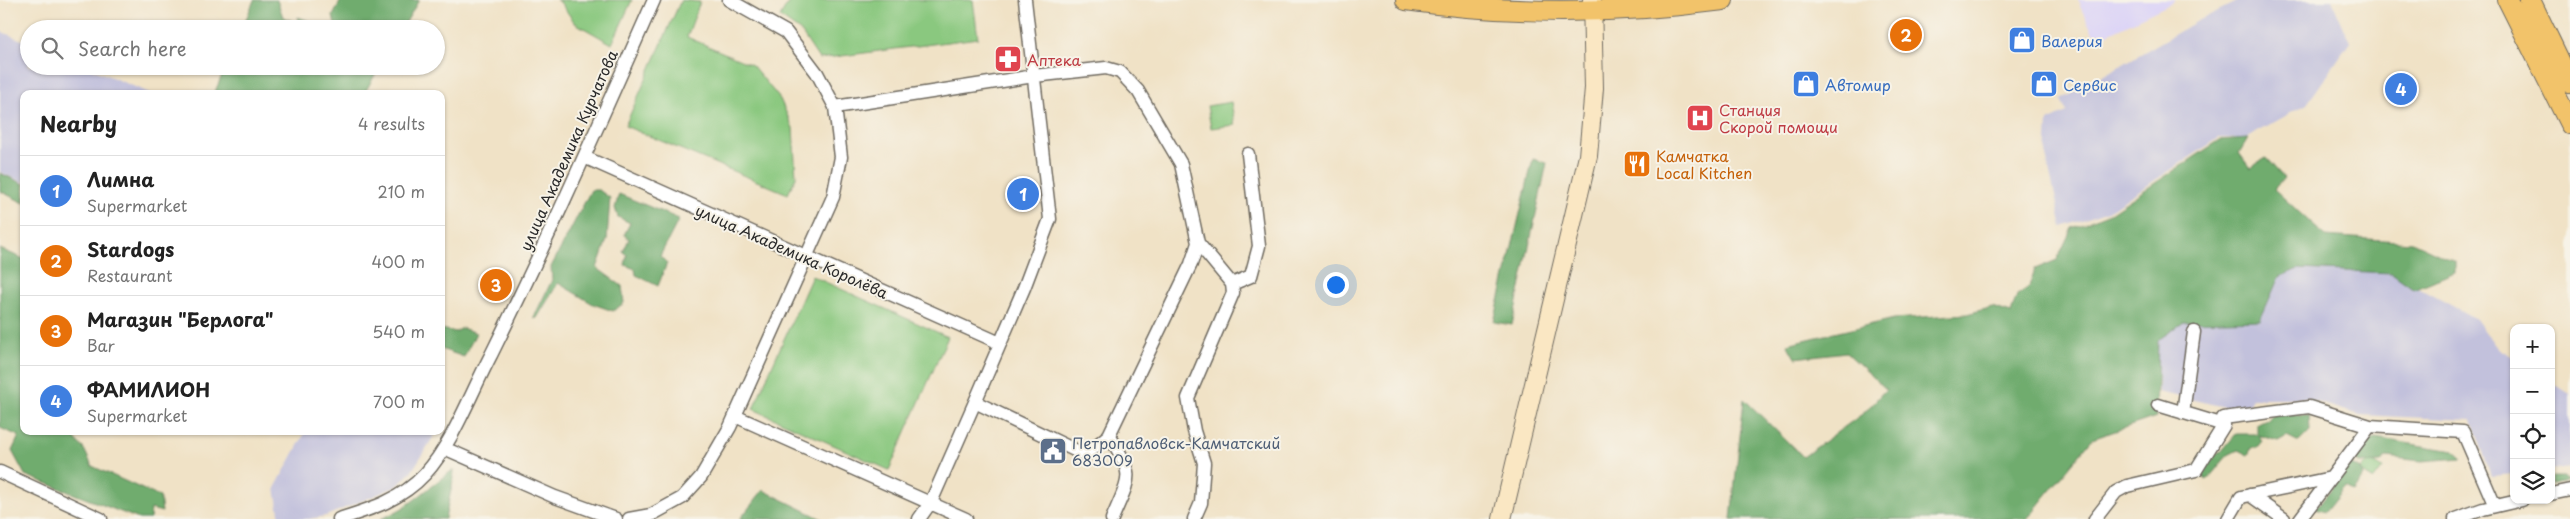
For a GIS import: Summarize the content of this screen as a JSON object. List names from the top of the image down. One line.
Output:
{"streets":{"street":["улица Академика Курчатова","улица Академика Королёва"]},"crossings":[["улица Академика Курчатова","улица Академика Королёва"]],"places":{"shop":["Валерия","Автомир","Сервис"],"pharmacy":["Аптека"],"hospital":["Станция Скорой помощи"],"restaurant":["Камчатка Local Kitchen"],"public building":["Петропавловск-Камчатский 683009"]},"page":{"pins":["2","4","1","3"],"search":"Search here","heading":["Nearby","4 results"],"list":[{"mark":"1","name":"Лимна","note":"Supermarket","value":"210 m"},{"mark":"2","name":"Stardogs","note":"Restaurant","value":"400 m"},{"mark":"3","name":"Магазин \"Берлога\"","note":"Bar","value":"540 m"},{"mark":"4","name":"ФАМИЛИОН","note":"Supermarket","value":"700 m"}],"map_buttons":["+","−"]}}
